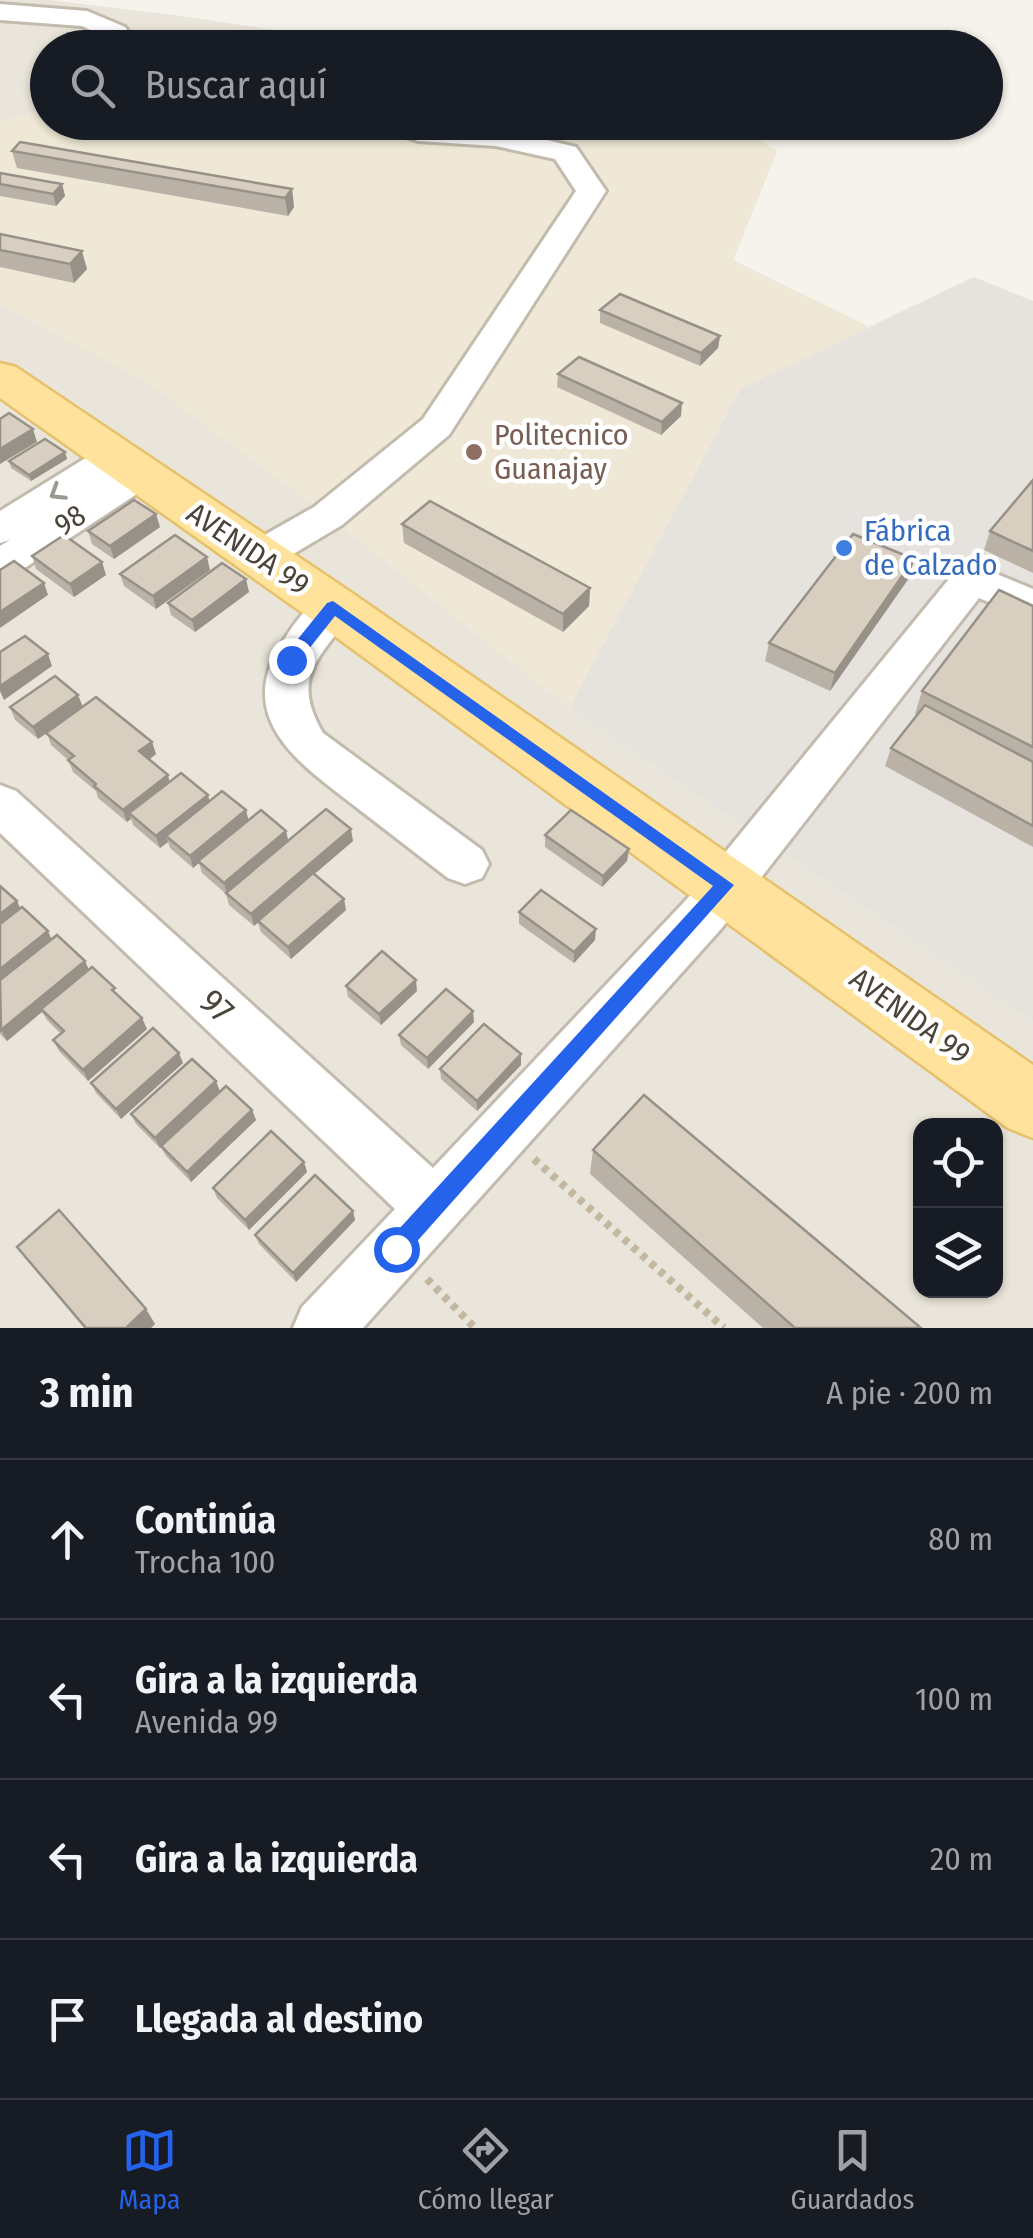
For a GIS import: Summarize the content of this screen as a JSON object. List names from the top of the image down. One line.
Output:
{"streets":{"main road":["AVENIDA 99"],"street":["98","97"]},"crossings":[["98","AVENIDA 99"]],"places":["Politecnico Guanajay","Fábrica de Calzado"],"page":{"search":"Buscar aquí","heading":["3 min","A pie · 200 m"],"list":[["Continúa","Trocha 100","80 m"],["Gira a la izquierda","Avenida 99","100 m"],["Gira a la izquierda","20 m"],"Llegada al destino"],"nav":["Mapa","Cómo llegar","Guardados"]}}
